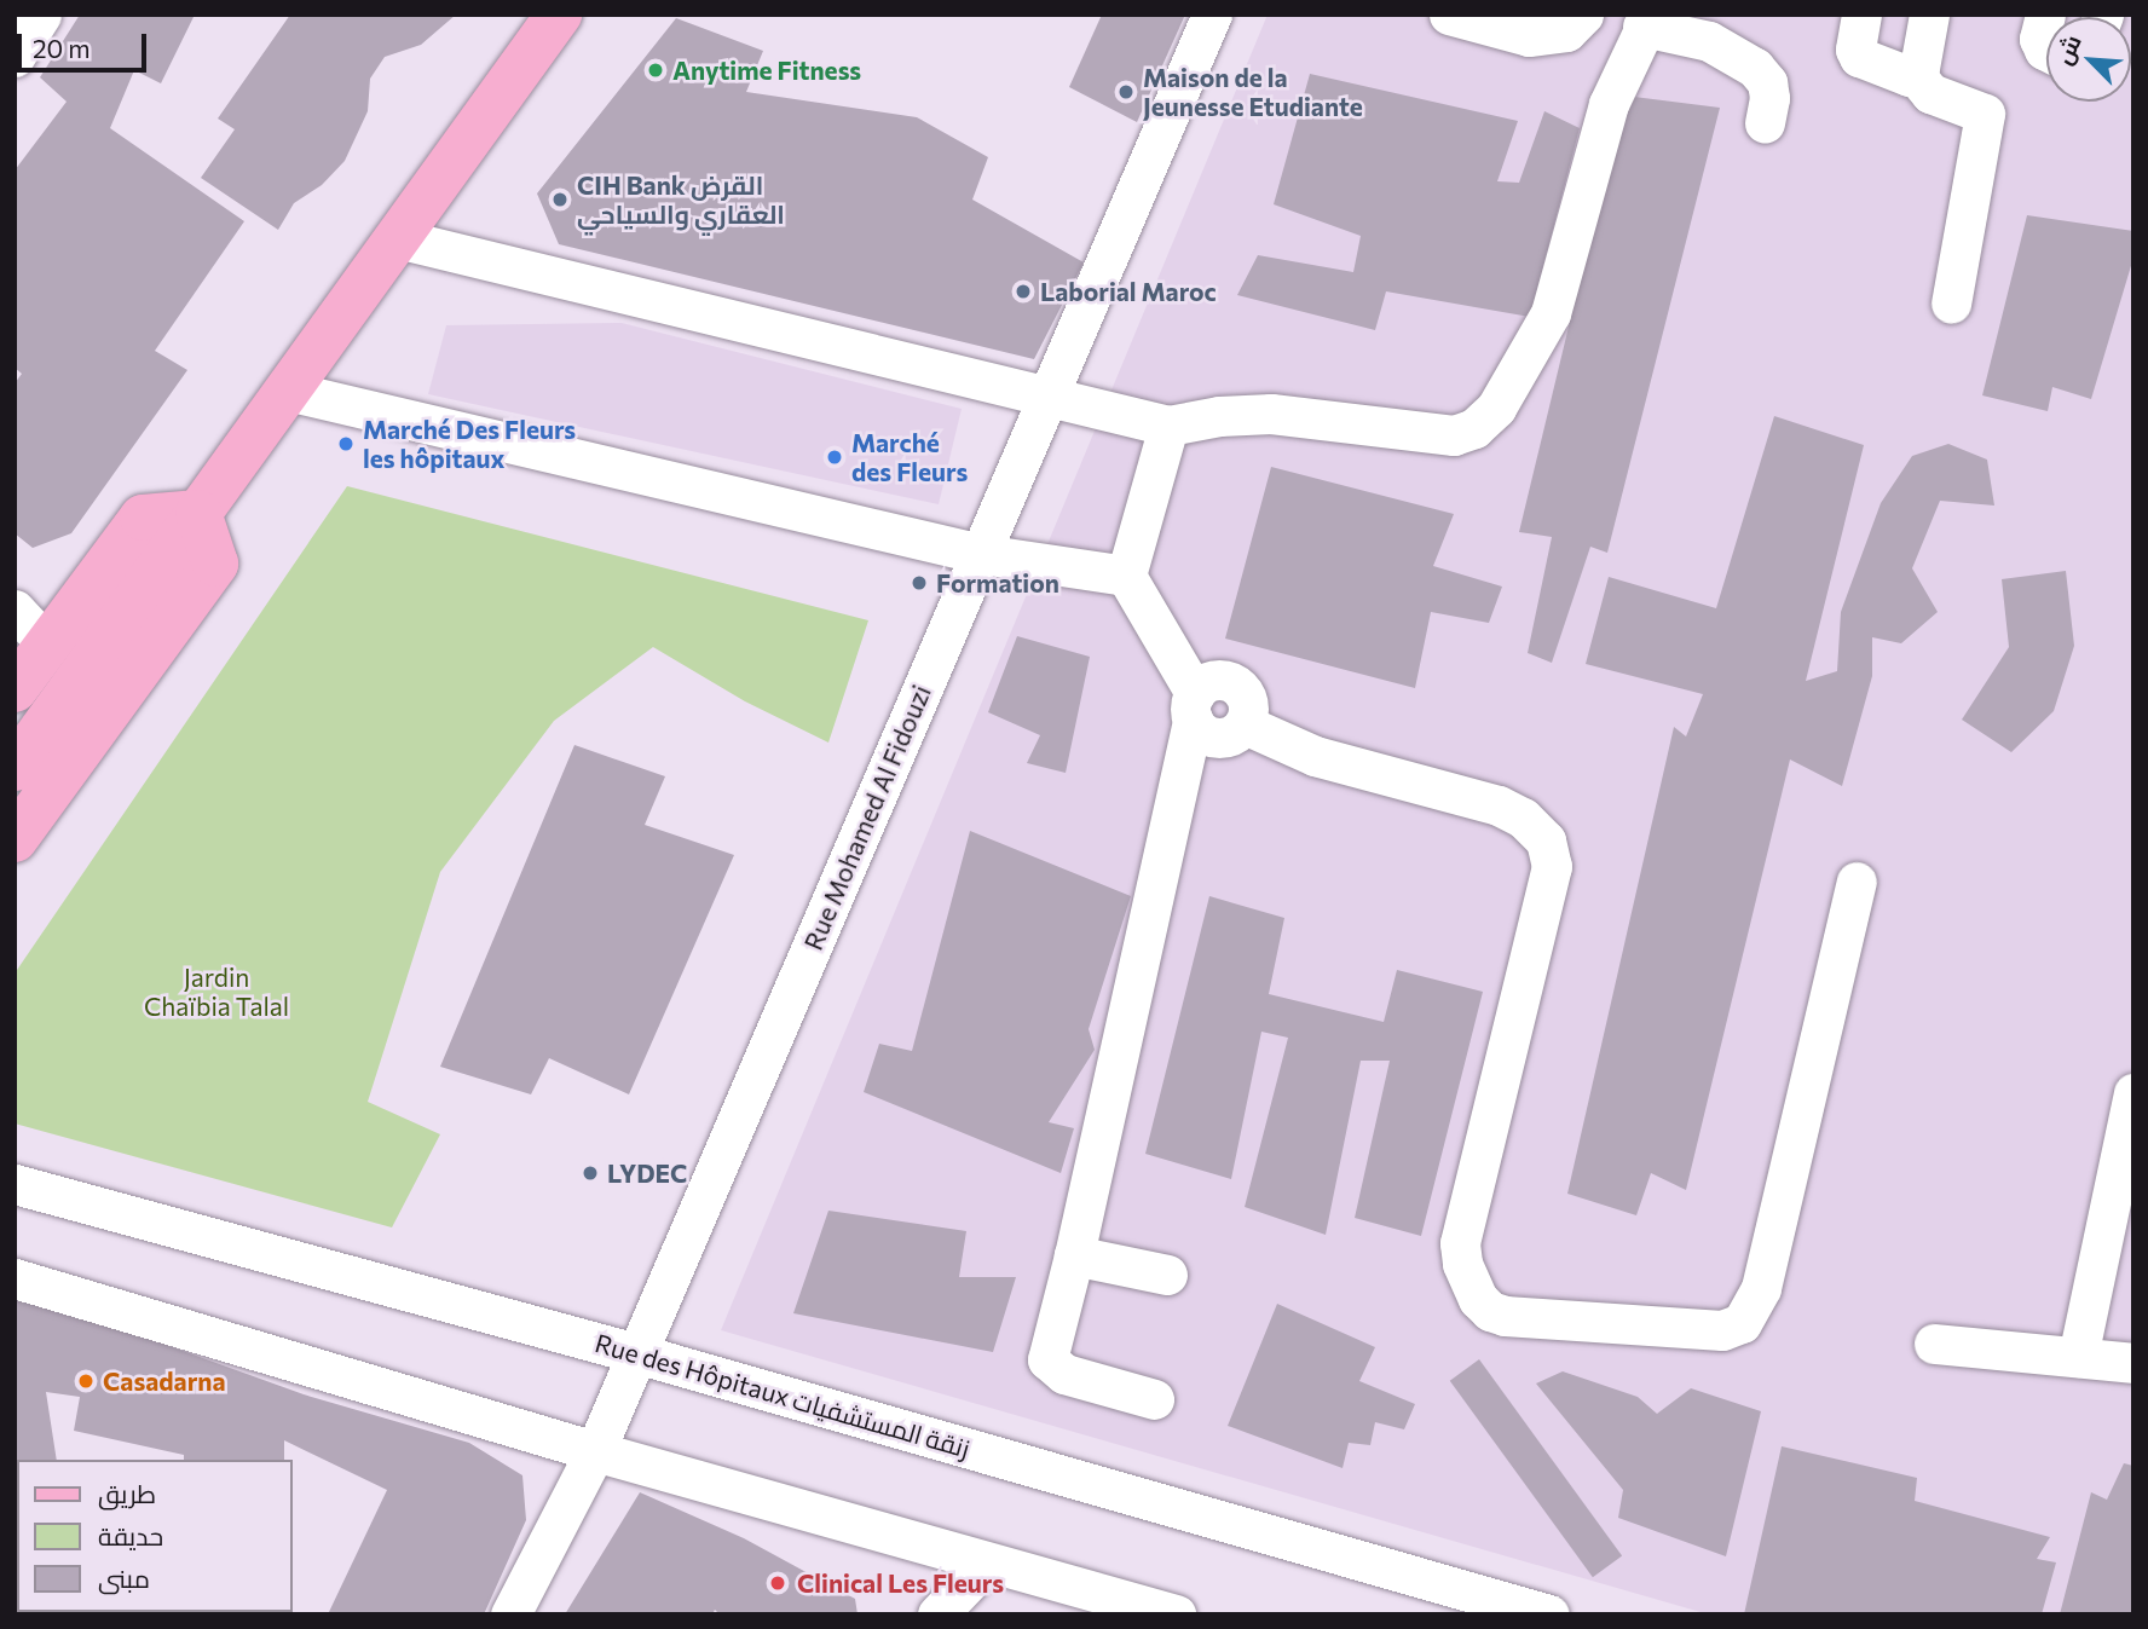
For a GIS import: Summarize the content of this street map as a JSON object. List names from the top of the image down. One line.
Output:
{"streets":{"street":["Rue Mohamed Al Fidouzi","Rue des Hôpitaux زنقة المستشفيات"]},"crossings":[["Rue Mohamed Al Fidouzi","Rue des Hôpitaux زنقة المستشفيات"]],"parks":["Jardin Chaïbia Talal"],"places":["Anytime Fitness","Maison de la Jeunesse Etudiante","CIH Bank القرض العقاري والسياحي","Laborial Maroc","Marché Des Fleurs les hôpitaux","Marché des Fleurs","Formation","LYDEC","Casadarna","Clinical Les Fleurs"],"legend":["طريق","حديقة","مبنى"],"scale_bar":"20 m","north":"top left"}
